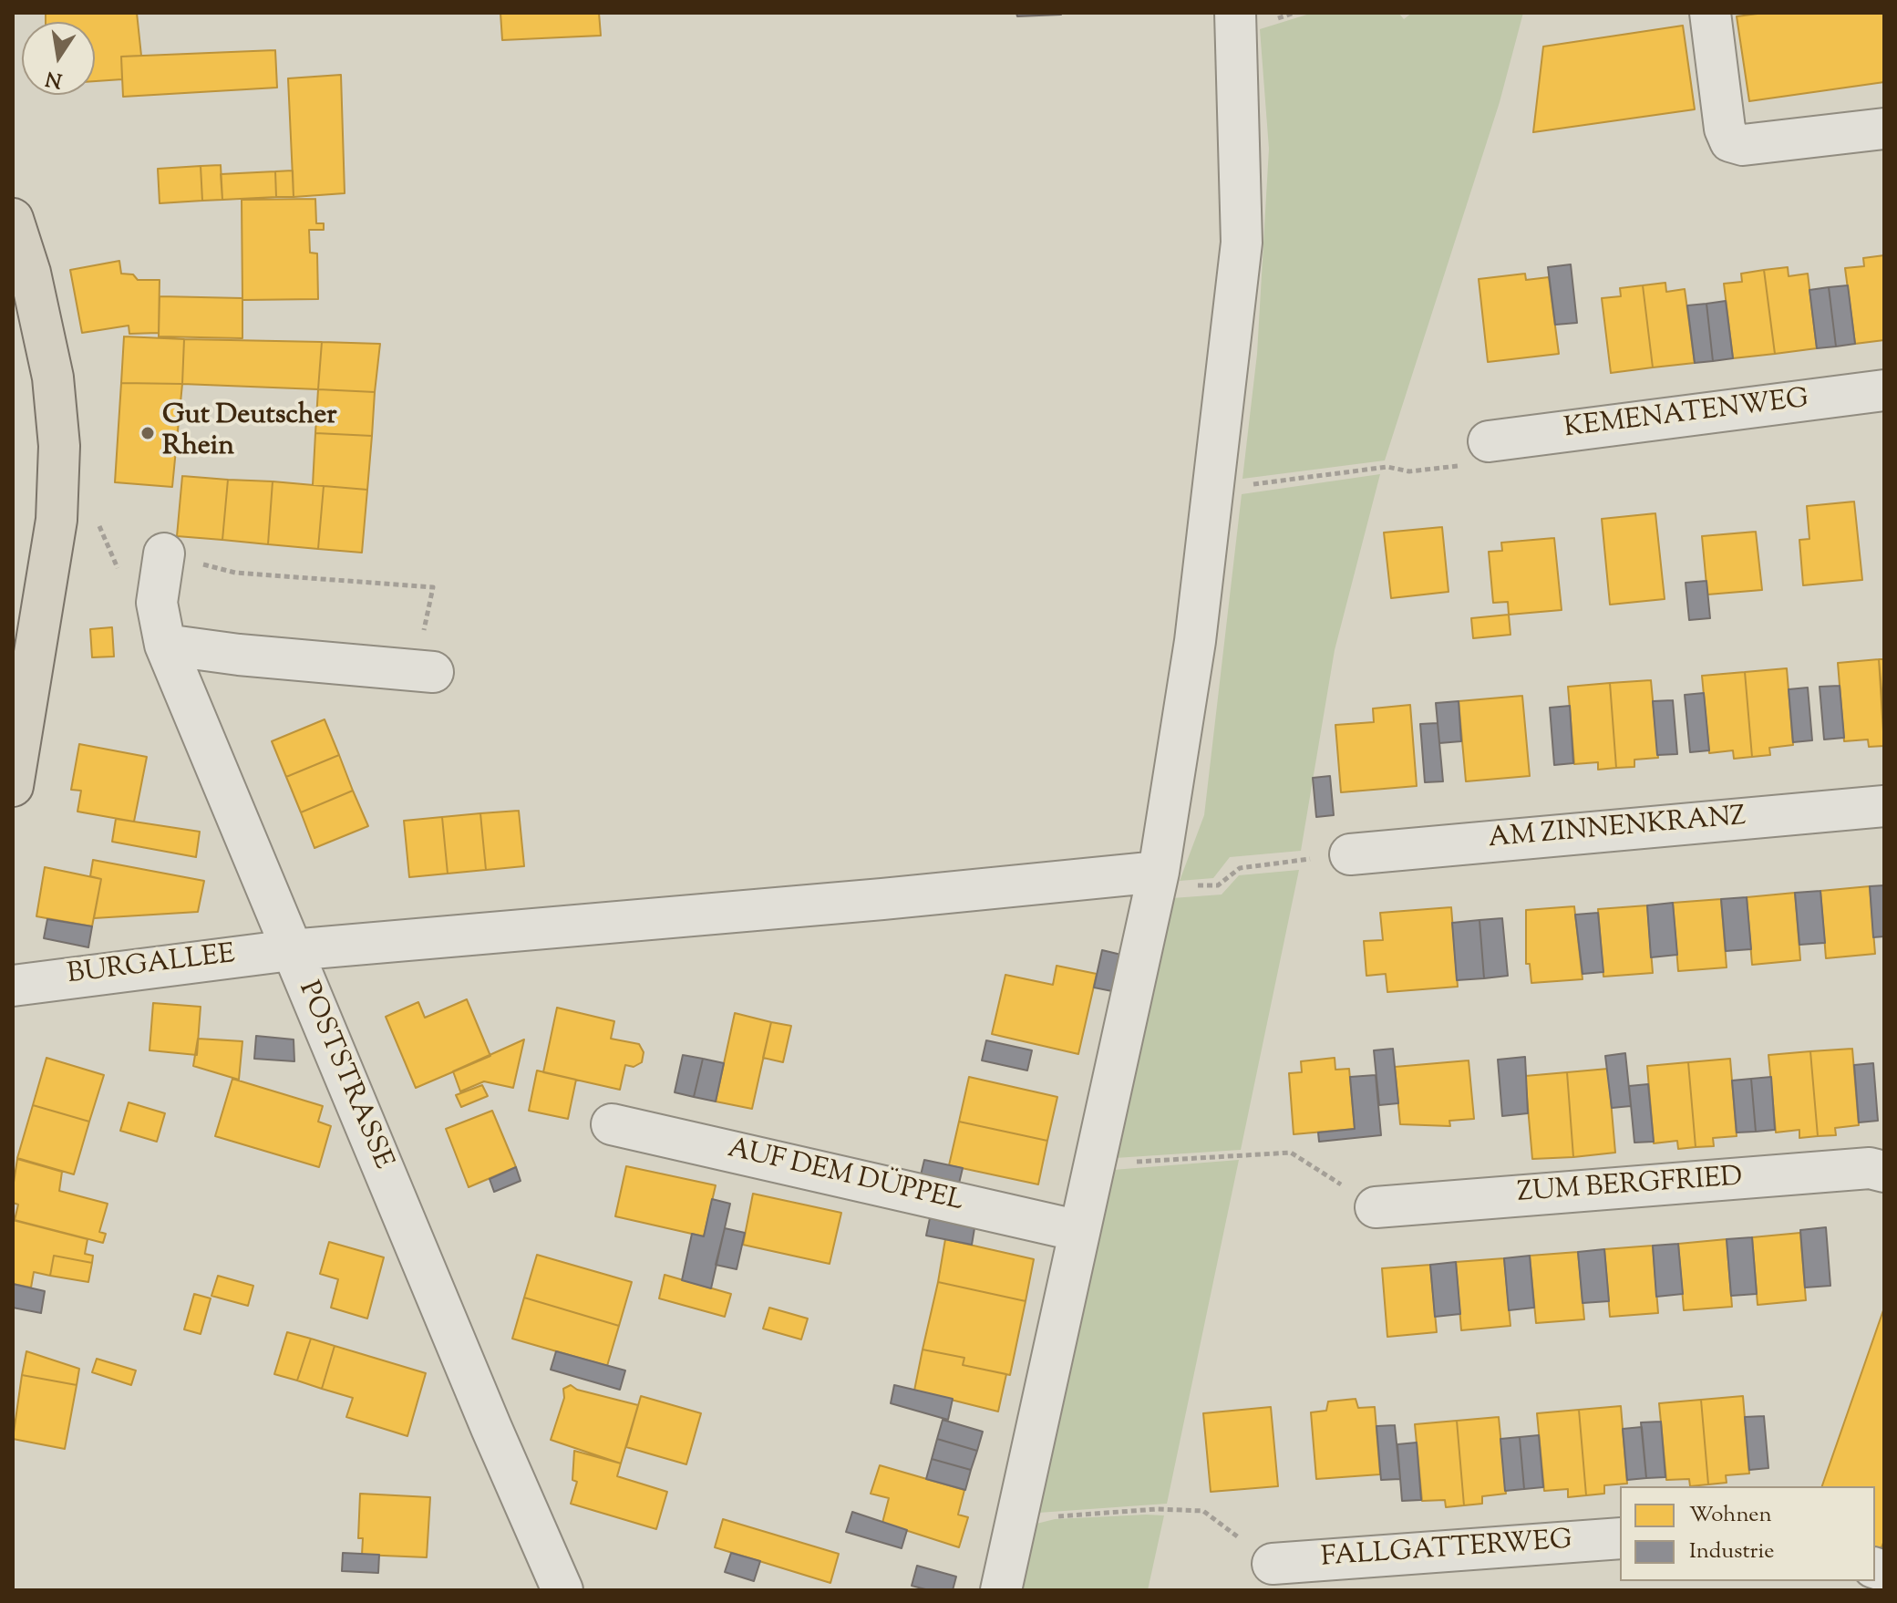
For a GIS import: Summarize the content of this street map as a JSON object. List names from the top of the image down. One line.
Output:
{"streets":{"street":["KEMENATENWEG","AM ZINNENKRANZ","BURGALLEE","POSTSTRASSE","AUF DEM DÜPPEL","ZUM BERGFRIED","FALLGATTERWEG"]},"crossings":[["BURGALLEE","POSTSTRASSE"]],"places":["Gut Deutscher Rhein"],"legend":["Wohnen","Industrie"],"north":"bottom"}
